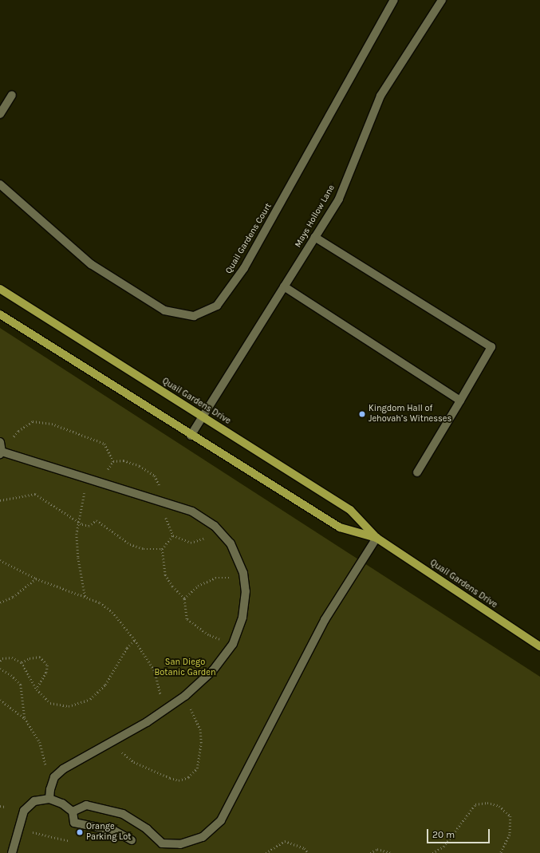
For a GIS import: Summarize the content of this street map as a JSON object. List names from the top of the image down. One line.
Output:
{"streets":{"main road":["Quail Gardens Drive"],"street":["Mays Hollow Lane","Quail Gardens Court"]},"crossings":[["Mays Hollow Lane","Quail Gardens Drive"]],"parks":["San Diego Botanic Garden"],"places":["Kingdom Hall of Jehovah’s Witnesses","Orange Parking Lot"],"scale_bar":"20 m"}
